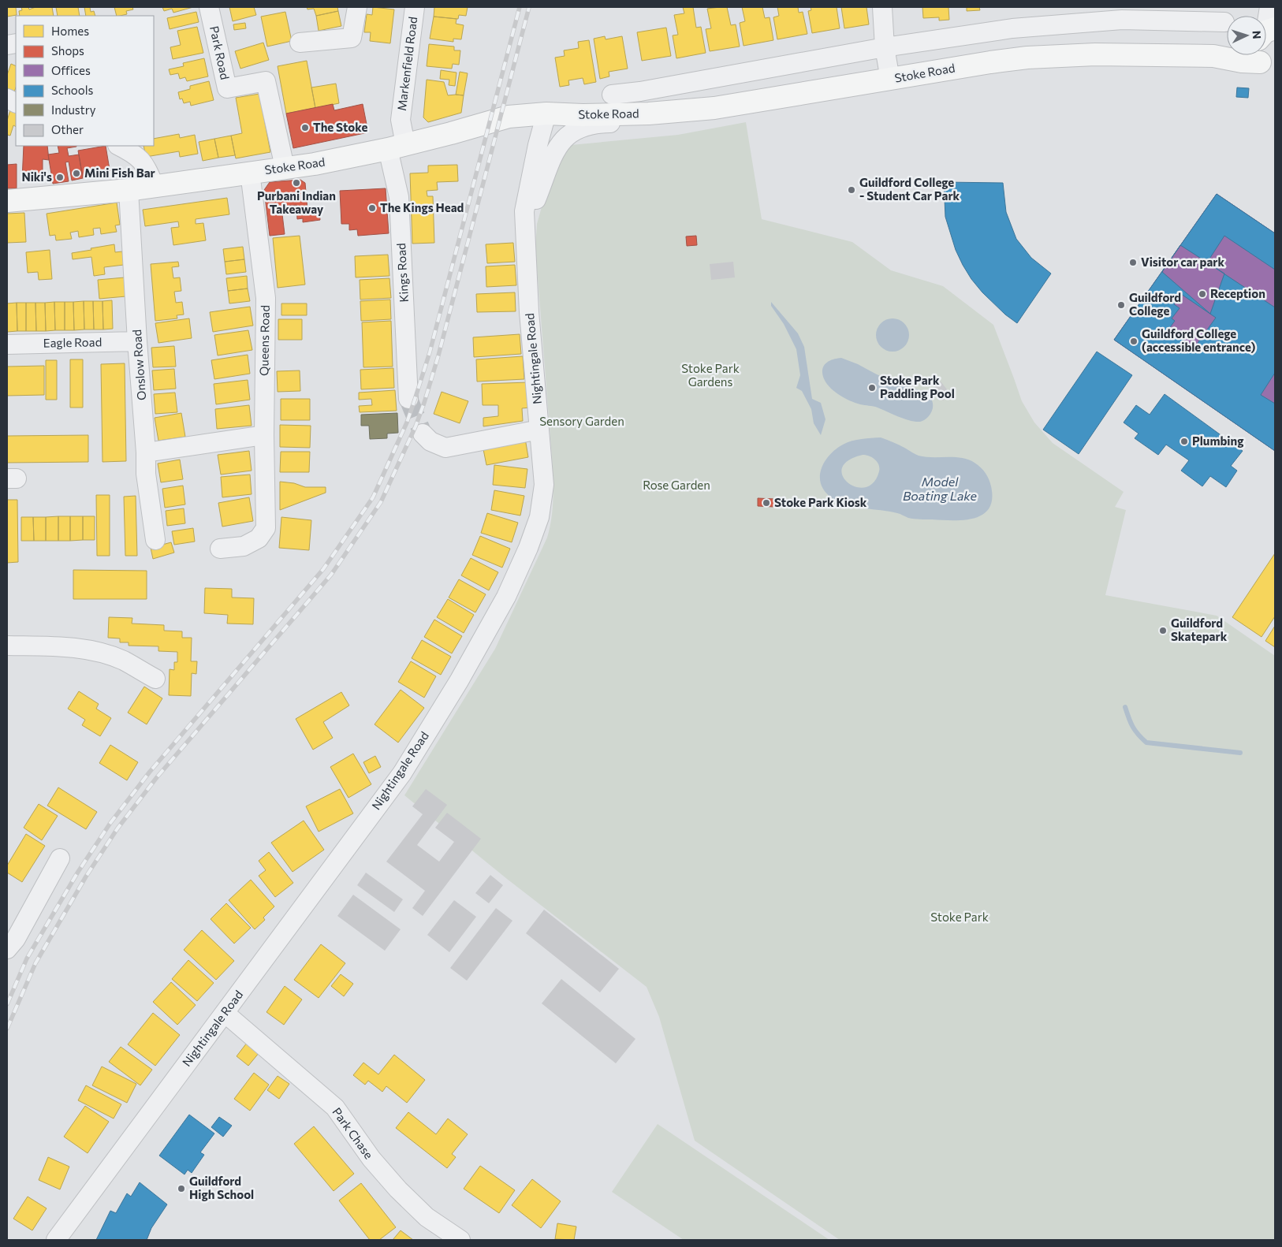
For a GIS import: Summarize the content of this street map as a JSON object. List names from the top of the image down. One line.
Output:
{"streets":{"main road":["Stoke Road"],"street":["Park Road","Markenfield Road","Kings Road","Queens Road","Eagle Road","Nightingale Road","Onslow Road","Park Chase"]},"crossings":[["Park Road","Stoke Road"],["Markenfield Road","Stoke Road"],["Markenfield Road","Kings Road"],["Stoke Road","Kings Road"],["Stoke Road","Queens Road"],["Stoke Road","Nightingale Road"],["Stoke Road","Onslow Road"],["Eagle Road","Onslow Road"],["Nightingale Road","Park Chase"]],"water":["Model Boating Lake"],"parks":["Stoke Park Gardens","Sensory Garden","Rose Garden","Stoke Park"],"places":["The Stoke","Mini Fish Bar","Niki's","Purbani Indian Takeaway","Guildford College - Student Car Park","The Kings Head","Visitor car park","Reception","Guildford College","Guildford College (accessible entrance)","Stoke Park Paddling Pool","Plumbing","Stoke Park Kiosk","Guildford Skatepark","Guildford High School"],"legend":["Homes","Shops","Offices","Schools","Industry","Other"],"north":"right"}
